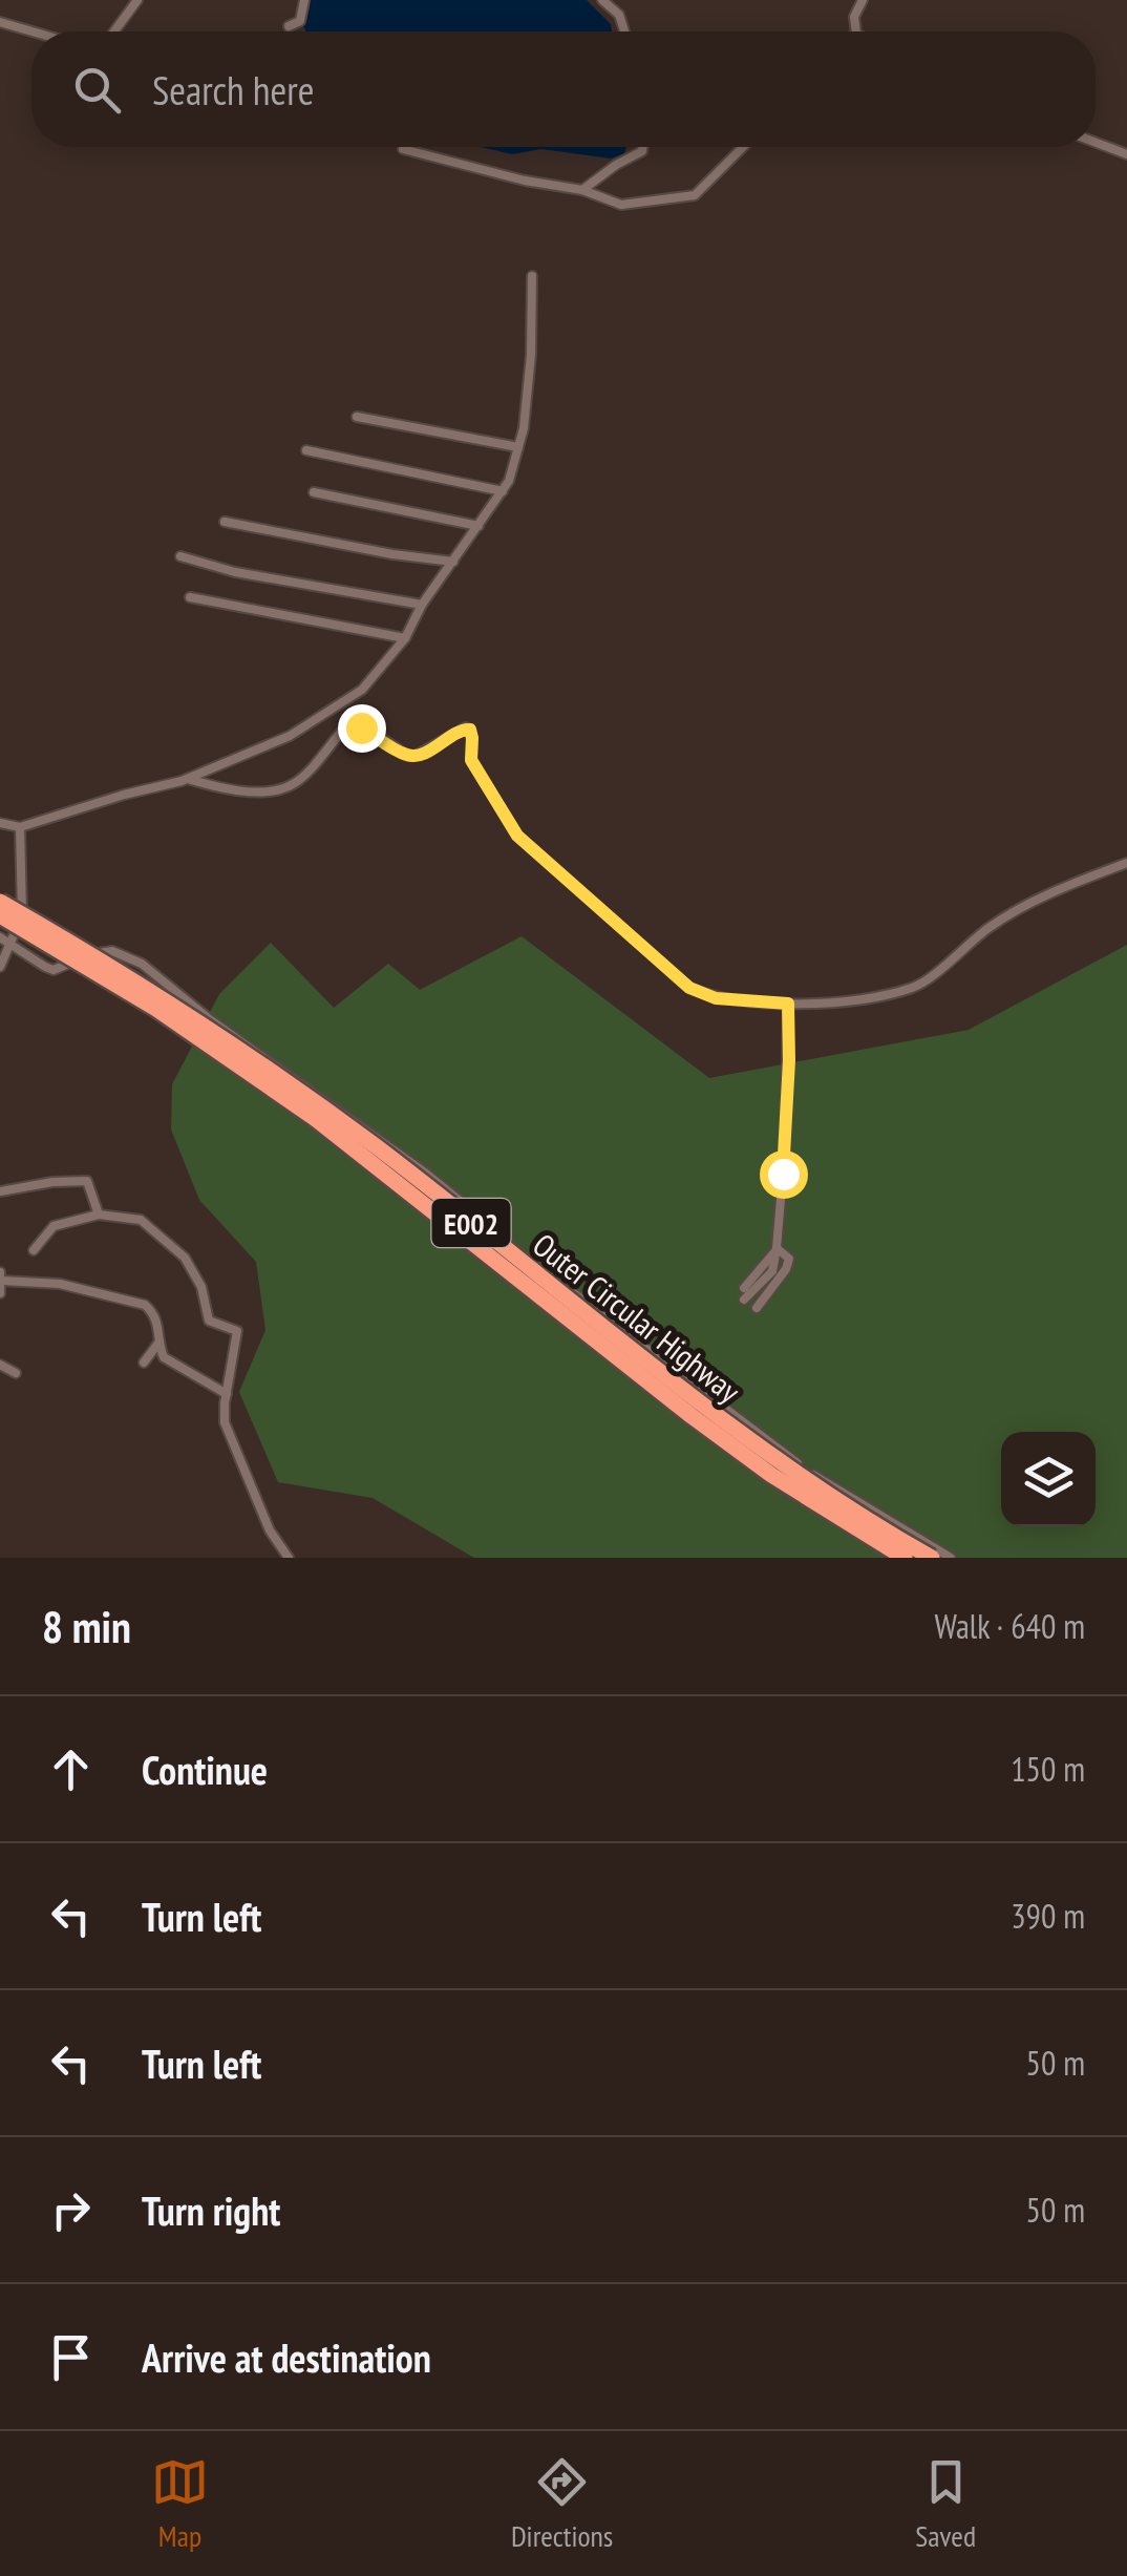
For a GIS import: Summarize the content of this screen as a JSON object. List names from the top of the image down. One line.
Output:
{"streets":{"highway":["E002","Outer Circular Highway"]},"page":{"search":"Search here","heading":["8 min","Walk · 640 m"],"list":[["Continue","150 m"],["Turn left","390 m"],["Turn left","50 m"],["Turn right","50 m"],"Arrive at destination"],"nav":["Map","Directions","Saved"]}}
